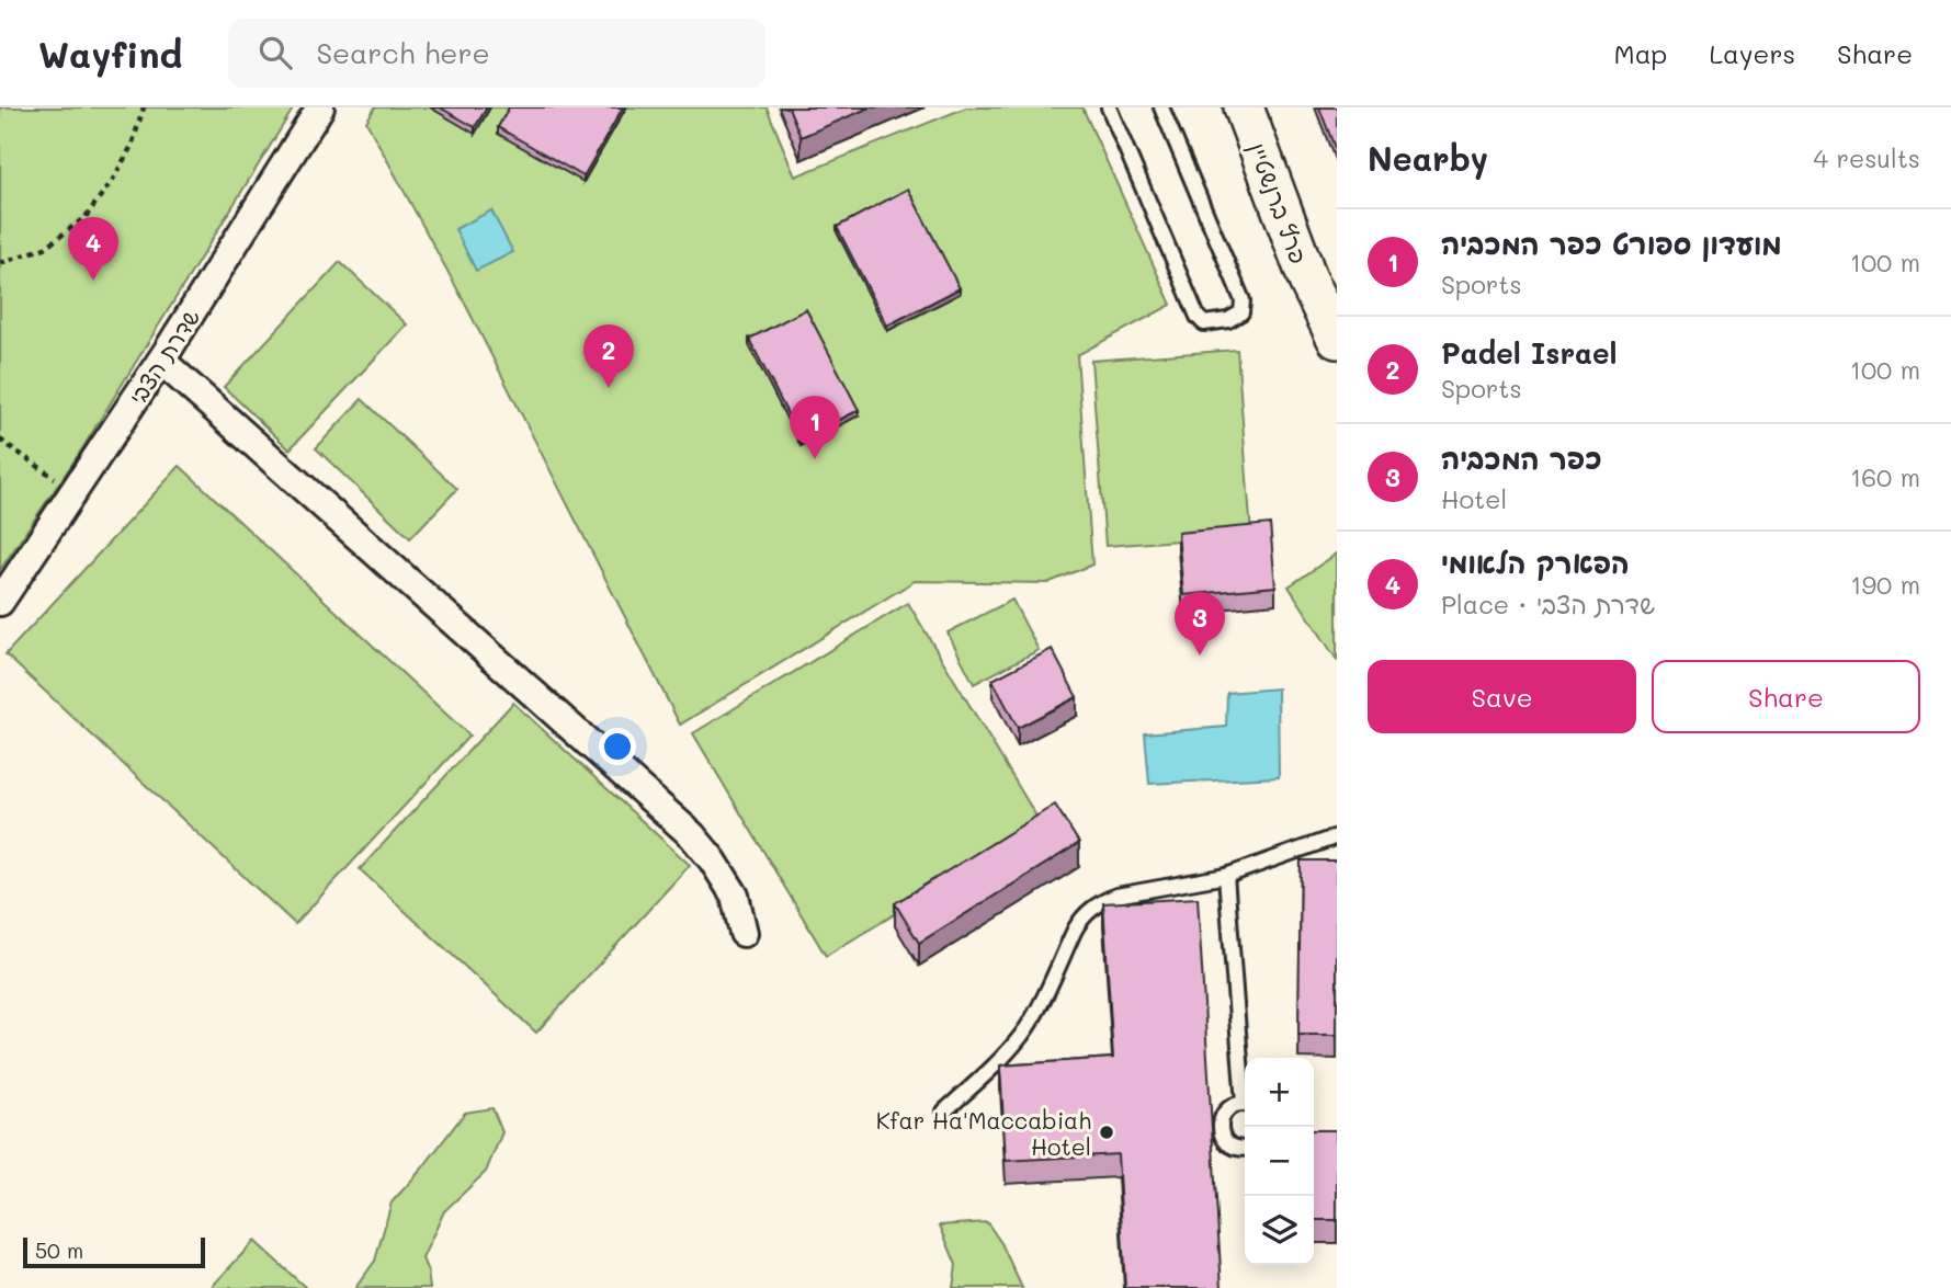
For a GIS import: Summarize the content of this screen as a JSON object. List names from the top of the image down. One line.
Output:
{"streets":{"street":["פרץ ברנשטיין","שדרת הצבי"]},"places":["Kfar Ha'Maccabiah Hotel"],"scale_bar":"50 m","page":{"header":"Wayfind","search":"Search here","nav":["Map","Layers","Share"],"heading":["Nearby","4 results"],"list":[{"mark":"1","name":"מועדון ספורט כפר המכביה","note":"Sports","value":"100 m"},{"mark":"2","name":"Padel Israel","note":"Sports","value":"100 m"},{"mark":"3","name":"כפר המכביה","note":"Hotel","value":"160 m"},{"mark":"4","name":"הפארק הלאומי","note":"Place · שדרת הצבי","value":"190 m"}],"pins":["4","2","1","3"],"buttons":["Save","Share"],"map_buttons":["+","−"],"scale":"50 m"}}
